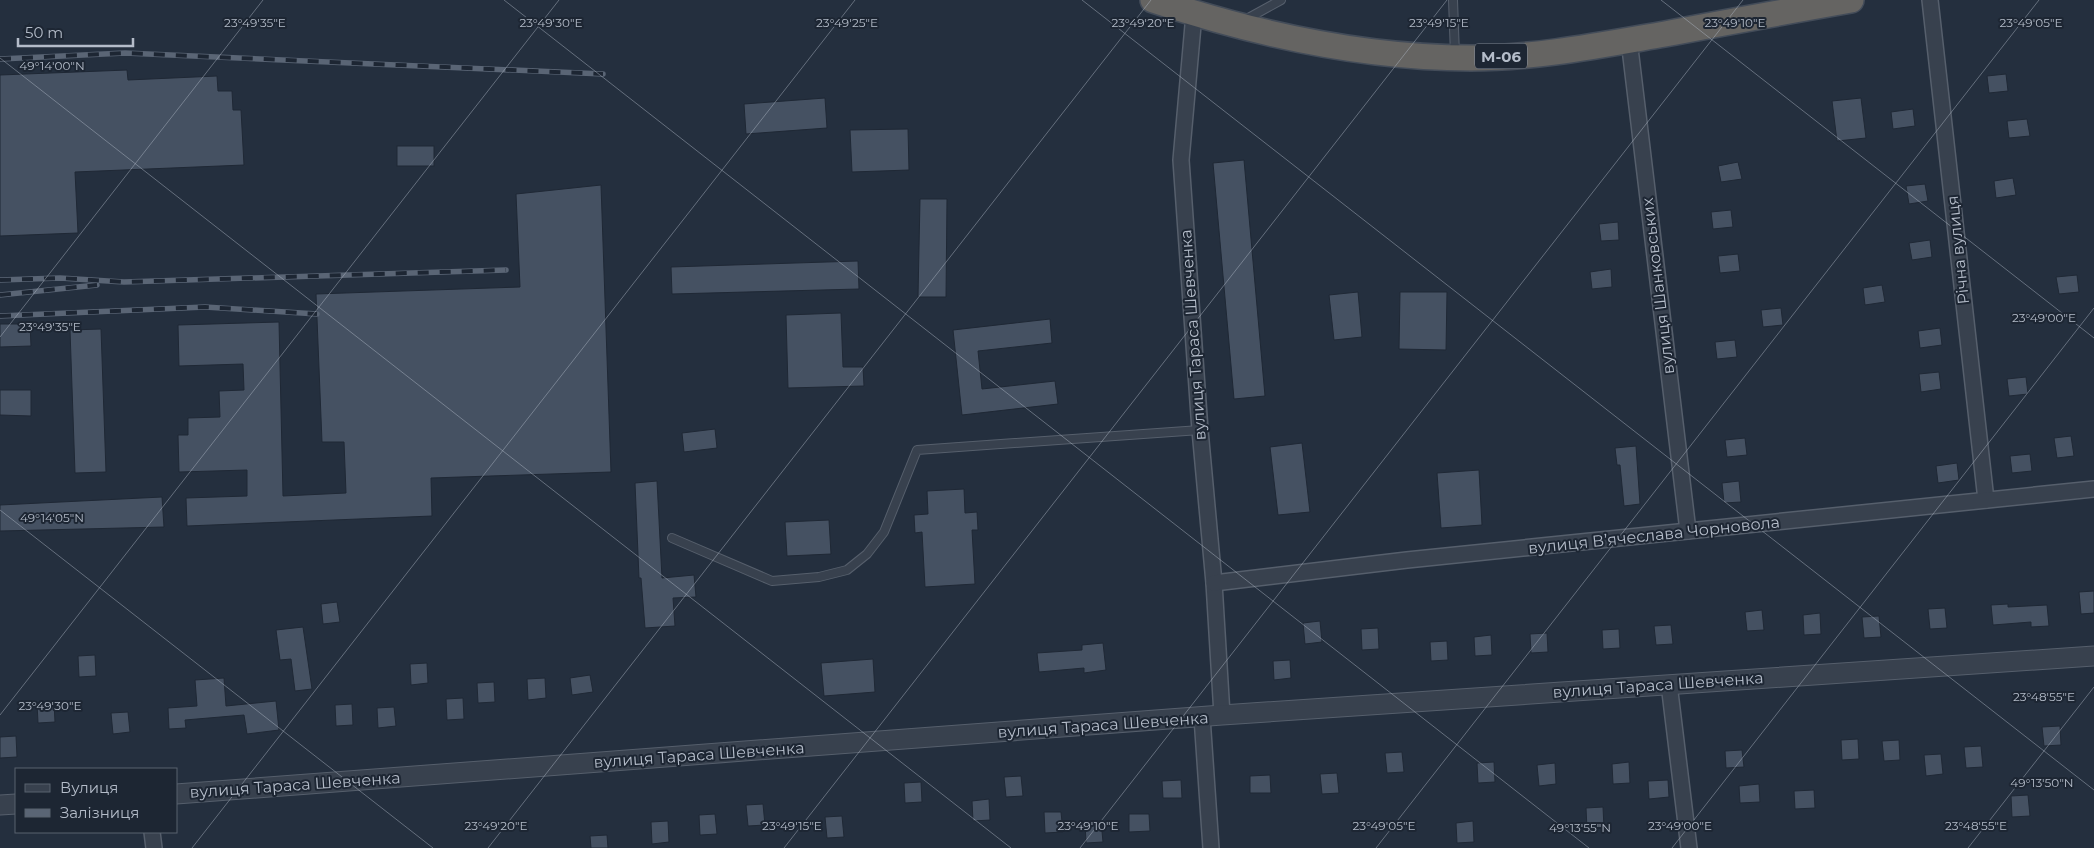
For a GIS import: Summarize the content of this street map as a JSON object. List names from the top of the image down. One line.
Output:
{"streets":{"highway":["М-06"],"street":["Річна вулиця","вулиця Шанковських","вулиця Тараса Шевченка","вулиця Вʼячеслава Чорновола"]},"crossings":[["М-06","вулиця Шанковських"],["М-06","вулиця Тараса Шевченка"],["Річна вулиця","вулиця Вʼячеслава Чорновола"],["вулиця Шанковських","вулиця Вʼячеслава Чорновола"],["вулиця Тараса Шевченка","вулиця Вʼячеслава Чорновола"]],"legend":["Вулиця","Залізниця"],"scale_bar":"50 m","coordinates":["23°49'15\"E","23°49'10\"E","23°49'35\"E","23°49'30\"E","23°49'25\"E","23°49'20\"E","23°49'05\"E","49°14'00\"N","23°49'00\"E","49°14'05\"N","23°48'55\"E","49°13'50\"N","49°13'55\"N"]}
